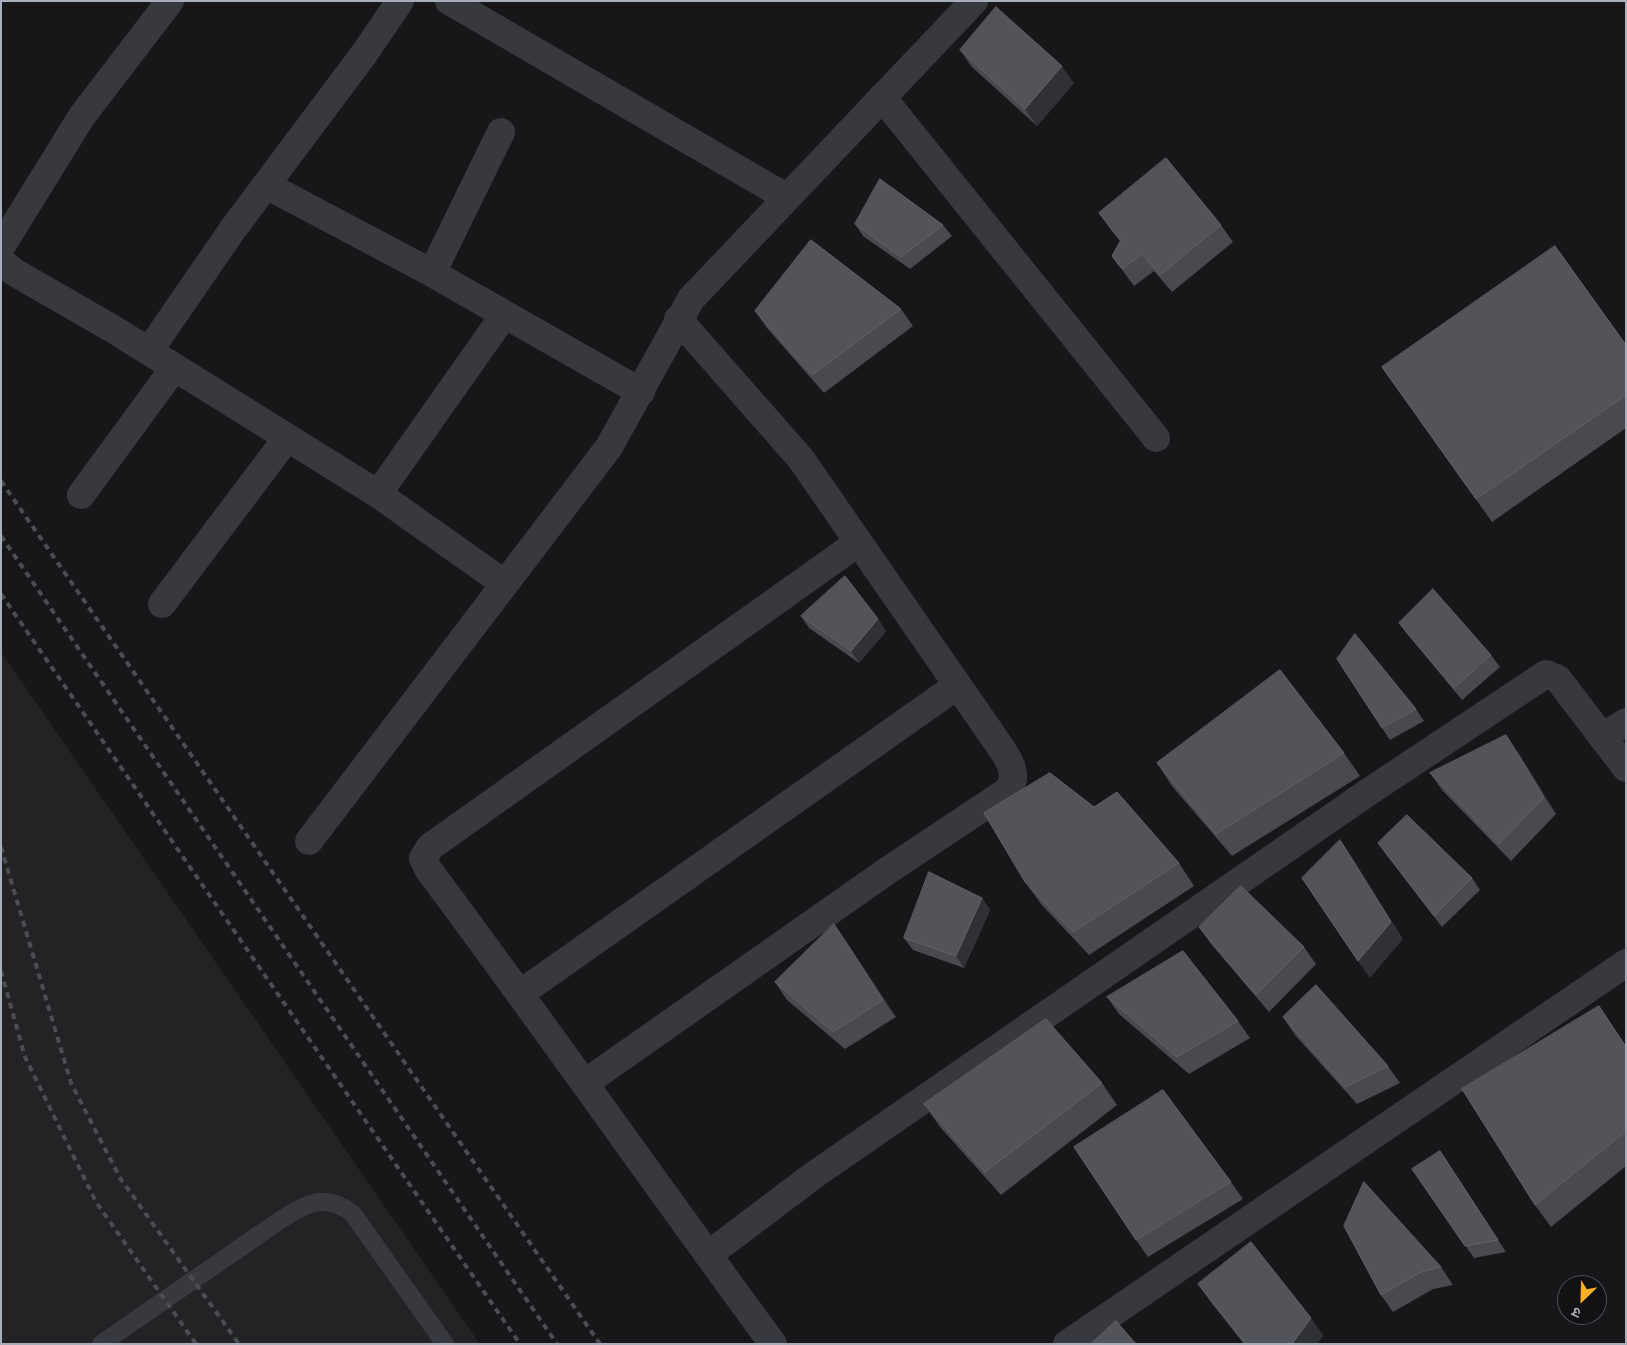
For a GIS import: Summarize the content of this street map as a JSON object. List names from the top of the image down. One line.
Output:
{"north":"bottom left"}
